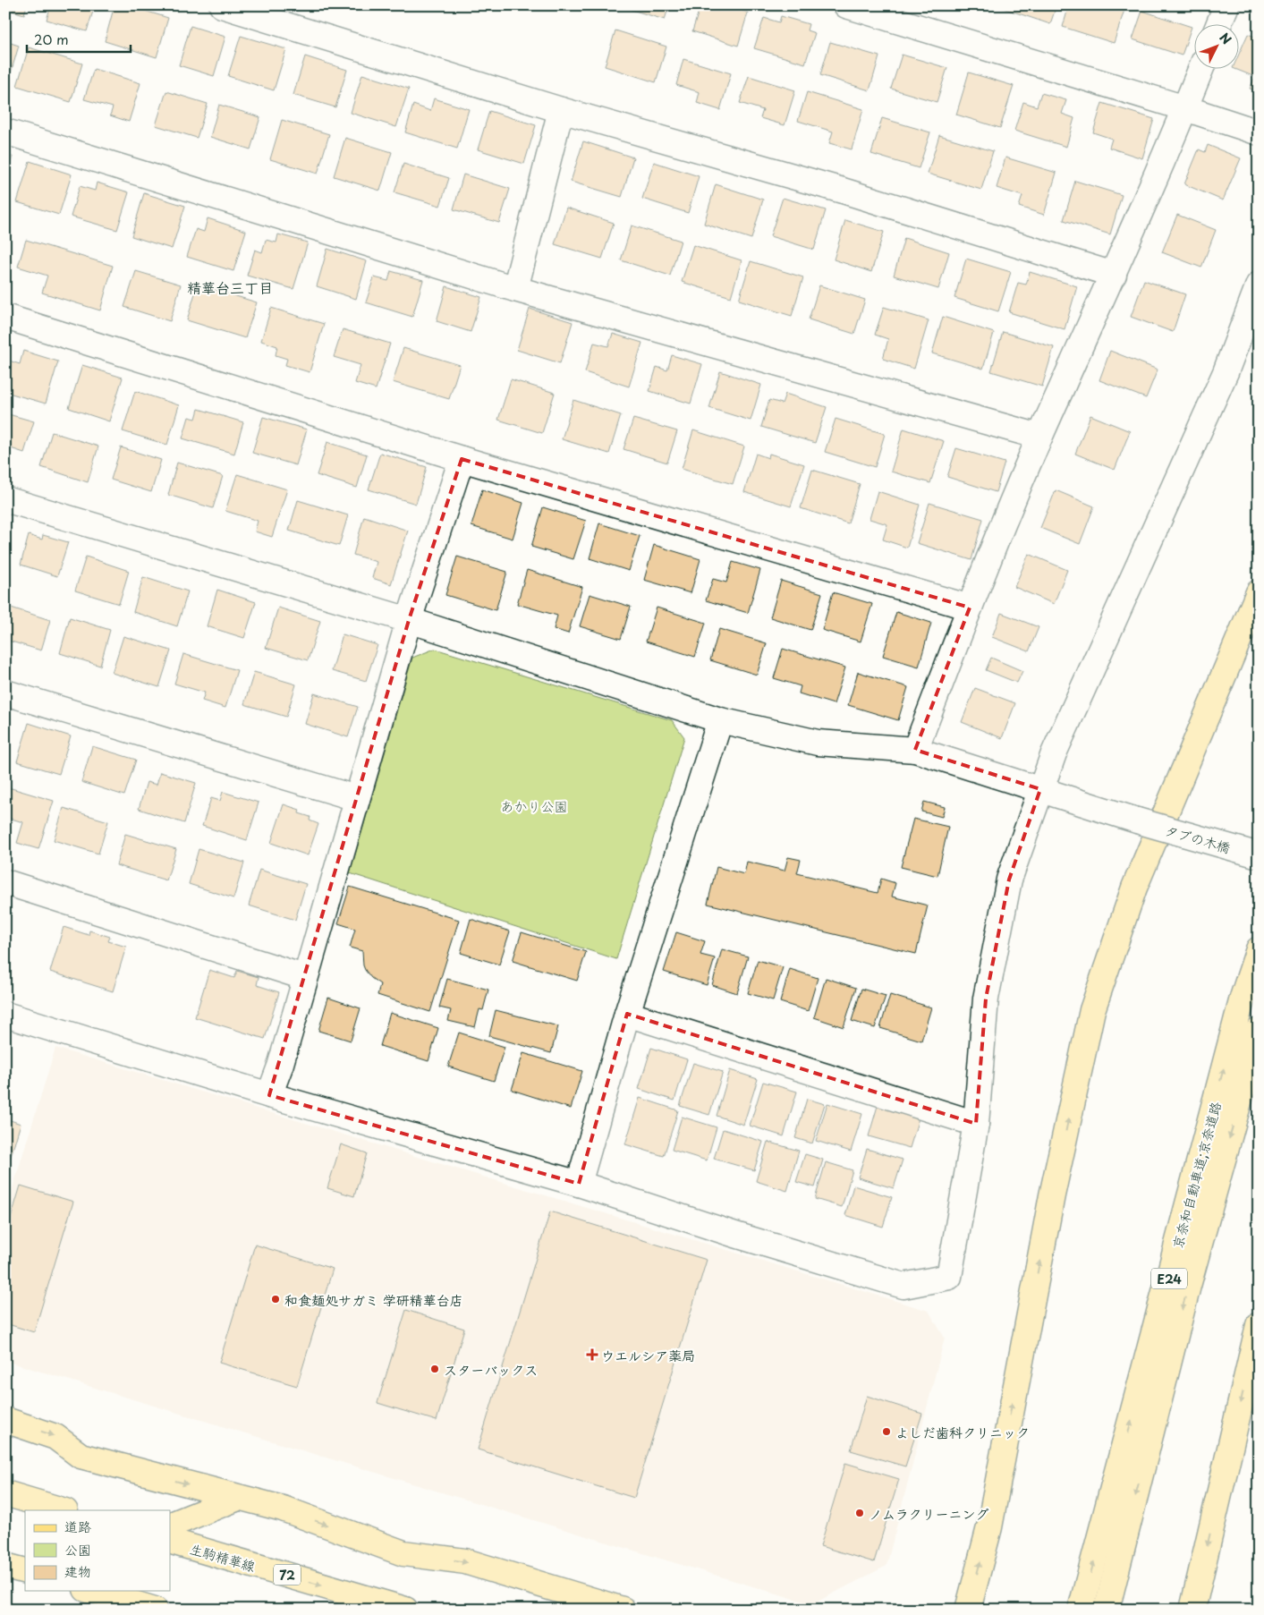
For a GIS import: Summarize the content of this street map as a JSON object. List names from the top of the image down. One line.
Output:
{"streets":{"main road":["京奈和自動車道;京奈道路","E24","生駒精華線","72"],"street":["タブの木橋"]},"districts":["精華台三丁目"],"parks":["あかり公園"],"places":{"other":["和食麺処サガミ 学研精華台店","スターバックス","よしだ歯科クリニック","ノムラクリーニング"],"health":["ウエルシア薬局"]},"legend":["道路","公園","建物"],"scale_bar":"20 m","north":"top right"}
